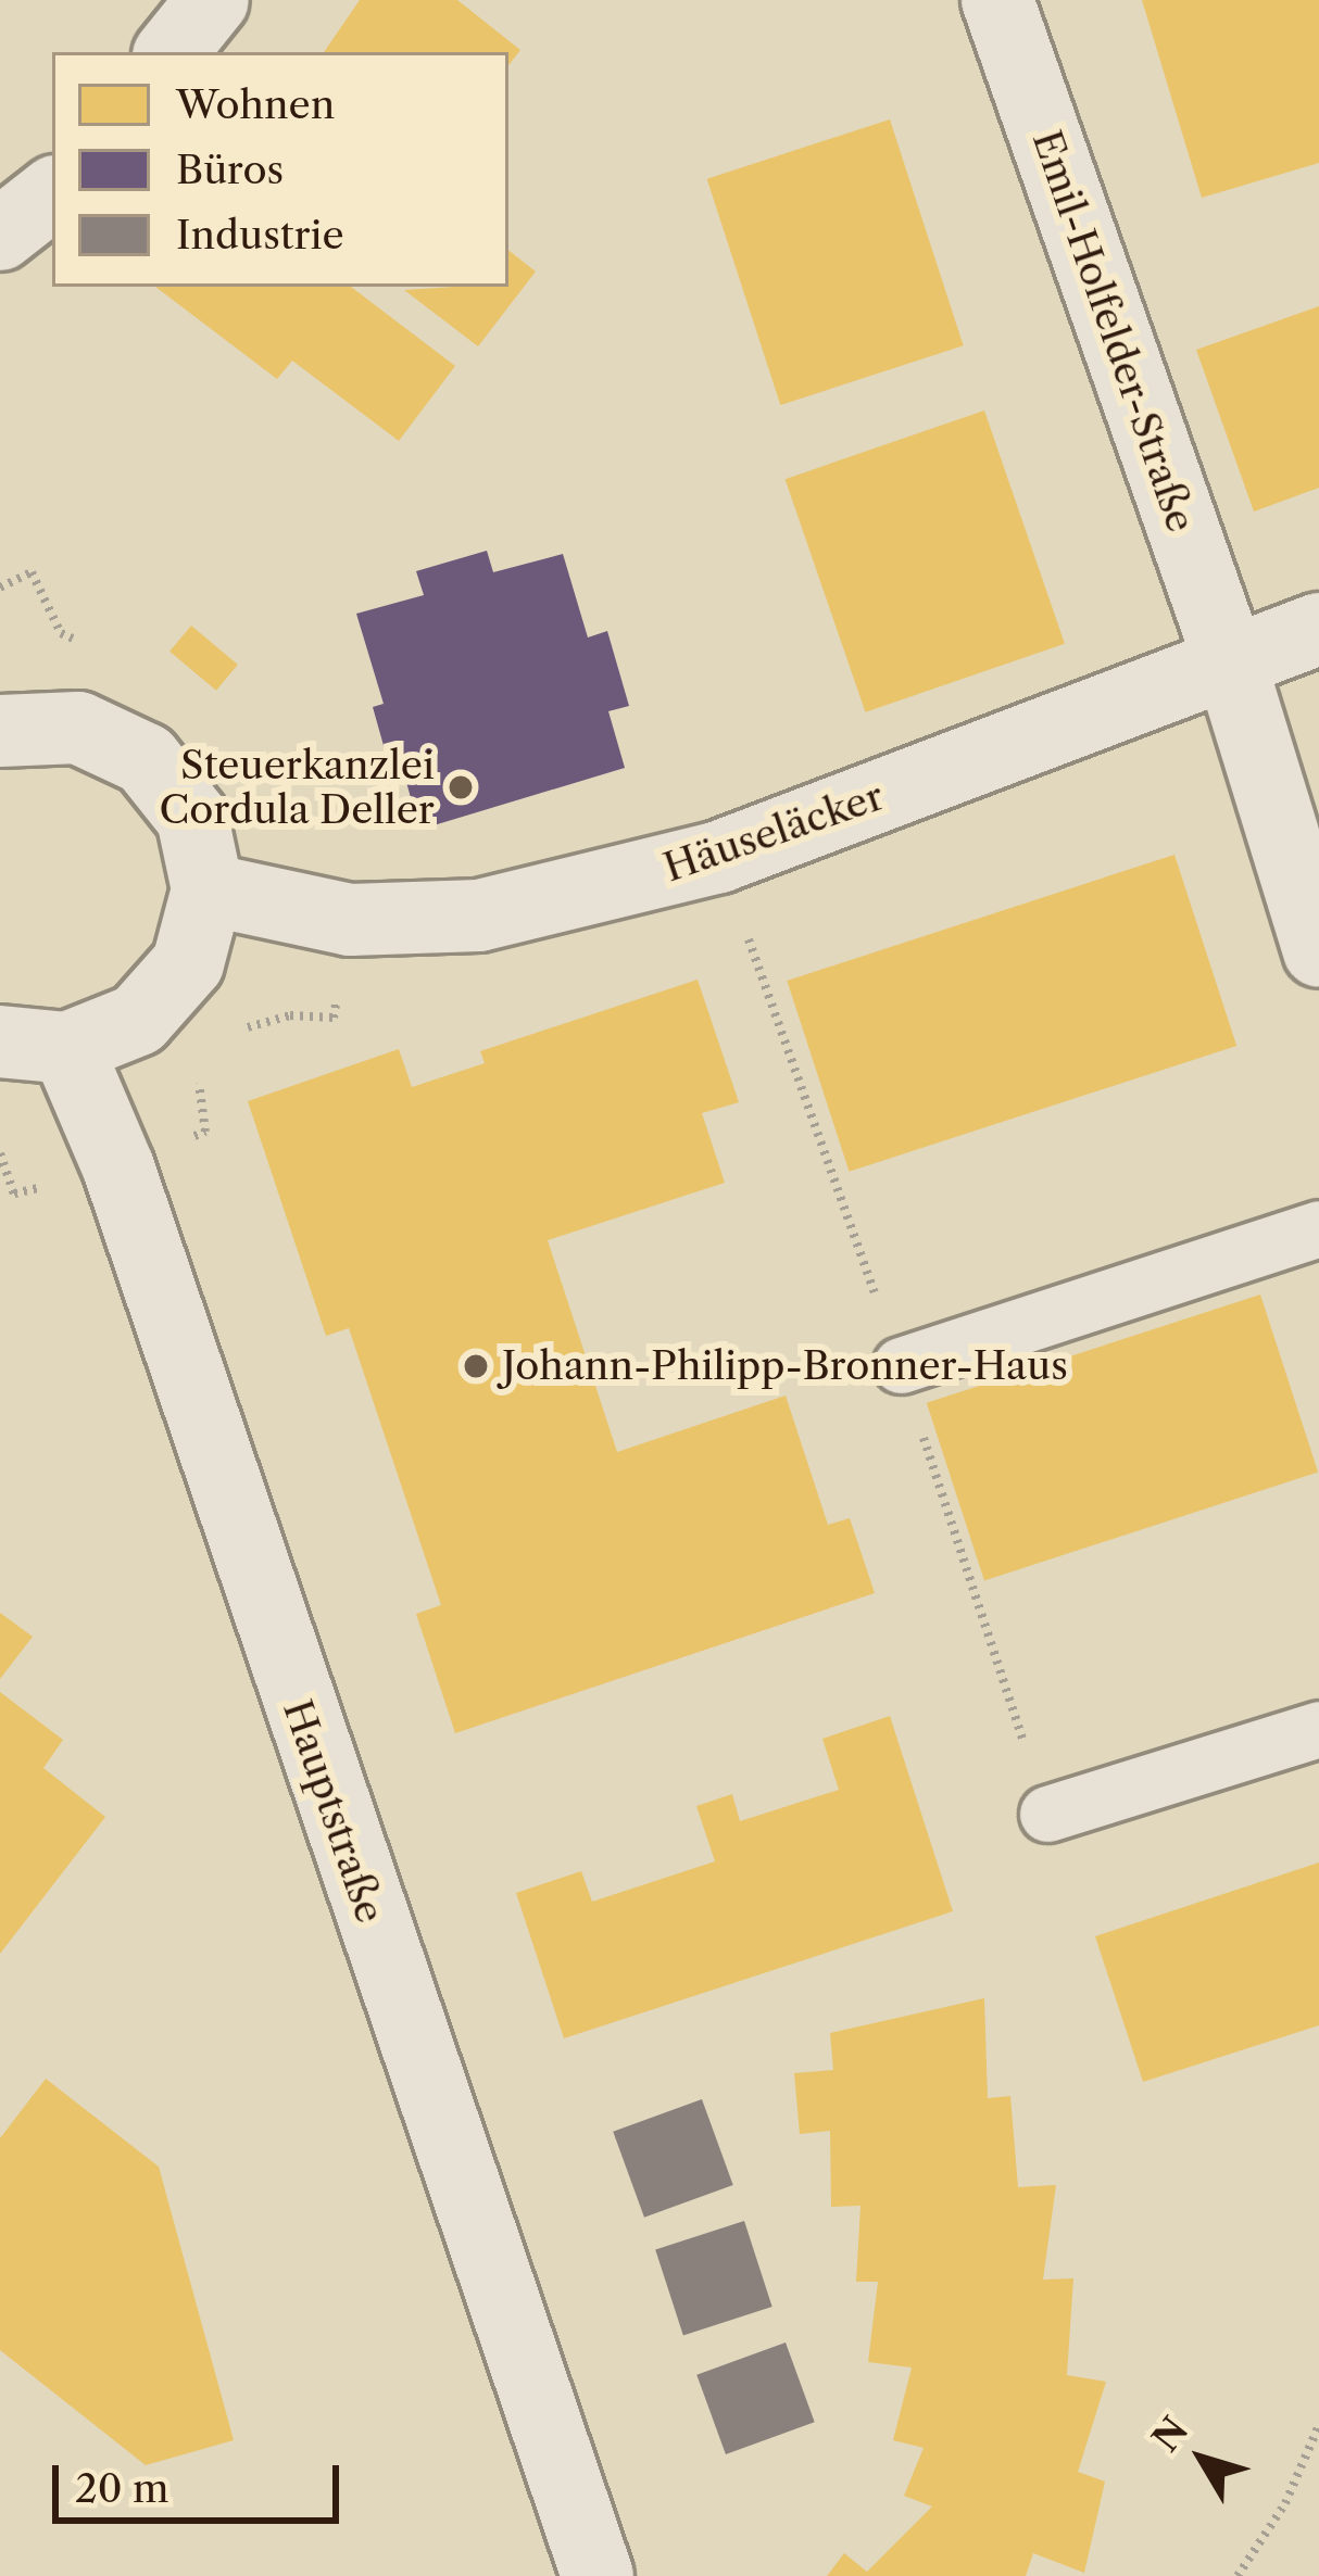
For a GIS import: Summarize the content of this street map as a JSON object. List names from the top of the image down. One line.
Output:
{"streets":{"street":["Emil-Holfelder-Straße","Häuseläcker","Hauptstraße"]},"crossings":[["Emil-Holfelder-Straße","Häuseläcker"],["Häuseläcker","Hauptstraße"]],"places":["Steuerkanzlei Cordula Deller","Johann-Philipp-Bronner-Haus"],"legend":["Wohnen","Büros","Industrie"],"scale_bar":"20 m","north":"top left"}
